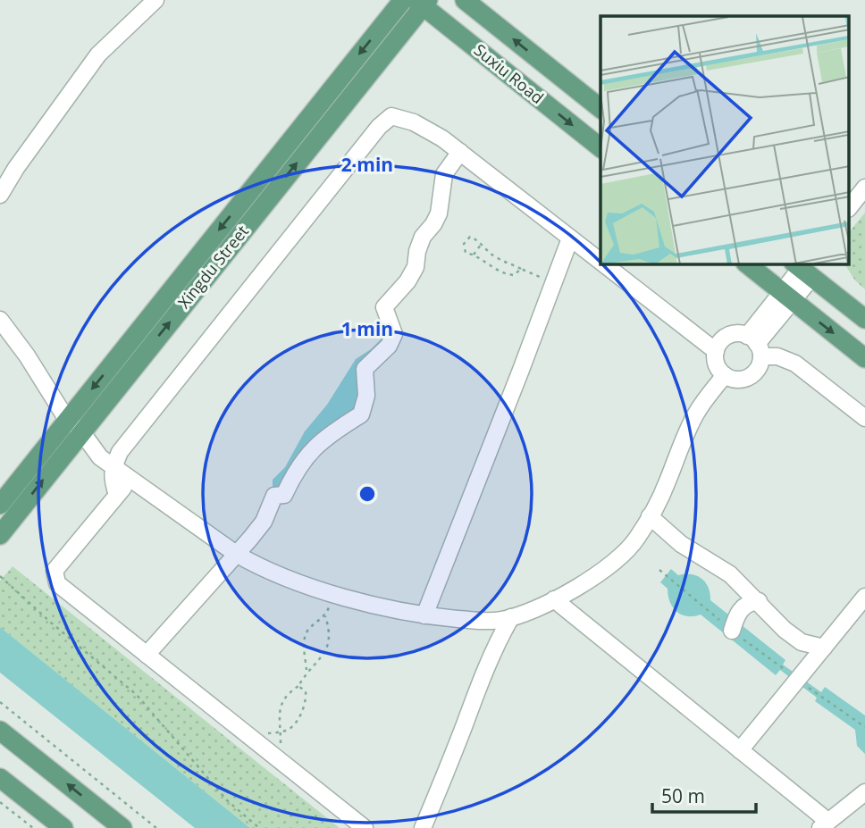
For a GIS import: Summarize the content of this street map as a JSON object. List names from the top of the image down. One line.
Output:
{"streets":{"main road":["Suxiu Road","Xingdu Street"]},"crossings":[["Suxiu Road","Xingdu Street"]],"scale_bar":"50 m","rings":["2 min","1 min"]}
